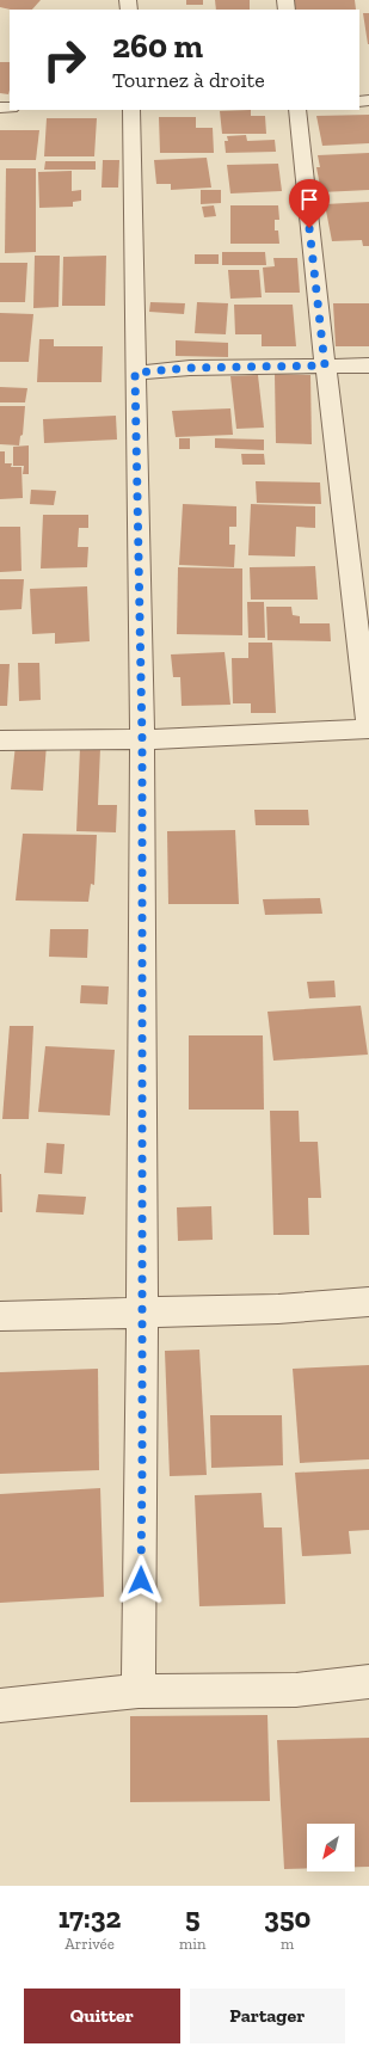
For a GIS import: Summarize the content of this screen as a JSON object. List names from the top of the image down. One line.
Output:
{"north":"bottom left","page":{"turn":["260 m","Tournez à droite"],"eta":["17:32","Arrivée","5","min","350","m"],"buttons":["Quitter","Partager"]}}
